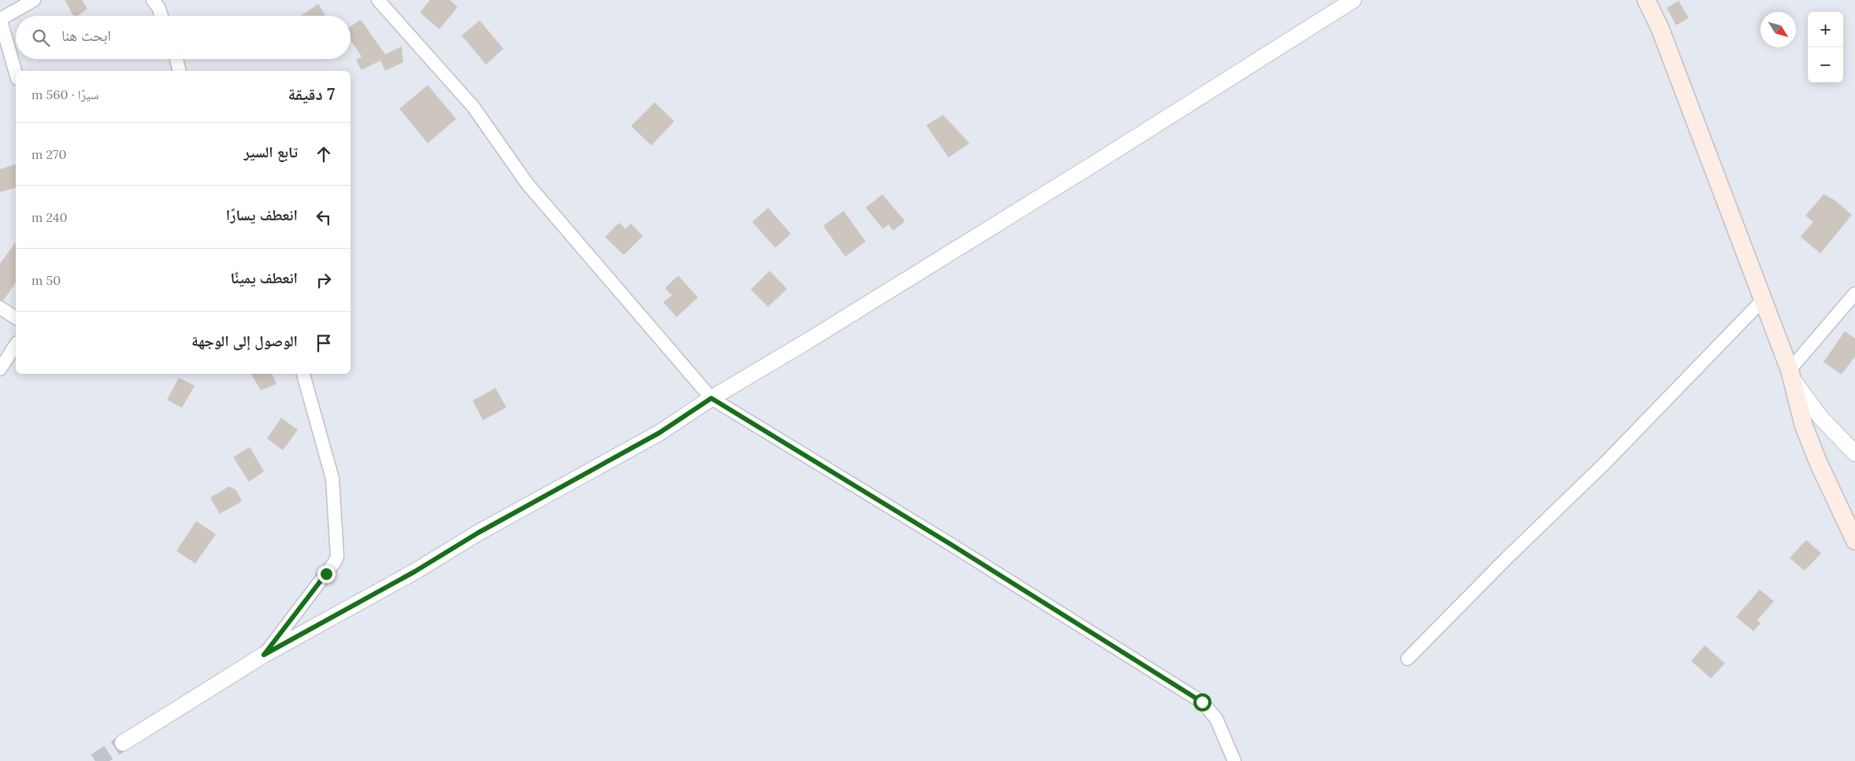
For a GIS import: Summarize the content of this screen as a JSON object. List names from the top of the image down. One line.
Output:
{"north":"bottom right","page":{"map_buttons":["+","−"],"search":"ابحث هنا","heading":["7 دقيقة","سيرًا · 560 m"],"list":[["تابع السير","270 m"],["انعطف يسارًا","240 m"],["انعطف يمينًا","50 m"],"الوصول إلى الوجهة"]}}
